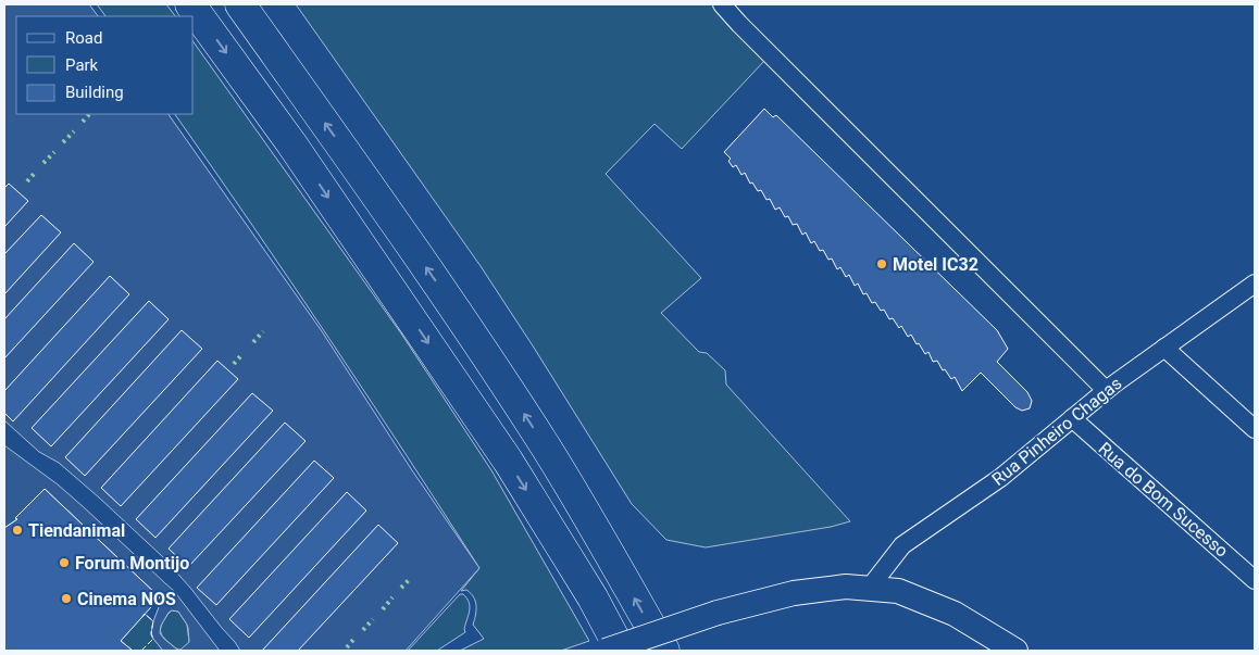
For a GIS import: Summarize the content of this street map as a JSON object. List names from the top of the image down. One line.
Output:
{"streets":{"street":["Rua Pinheiro Chagas","Rua do Bom Sucesso"]},"crossings":[["Rua Pinheiro Chagas","Rua do Bom Sucesso"]],"places":["Motel IC32","Tiendanimal","Forum Montijo","Cinema NOS"],"legend":["Road","Park","Building"]}
